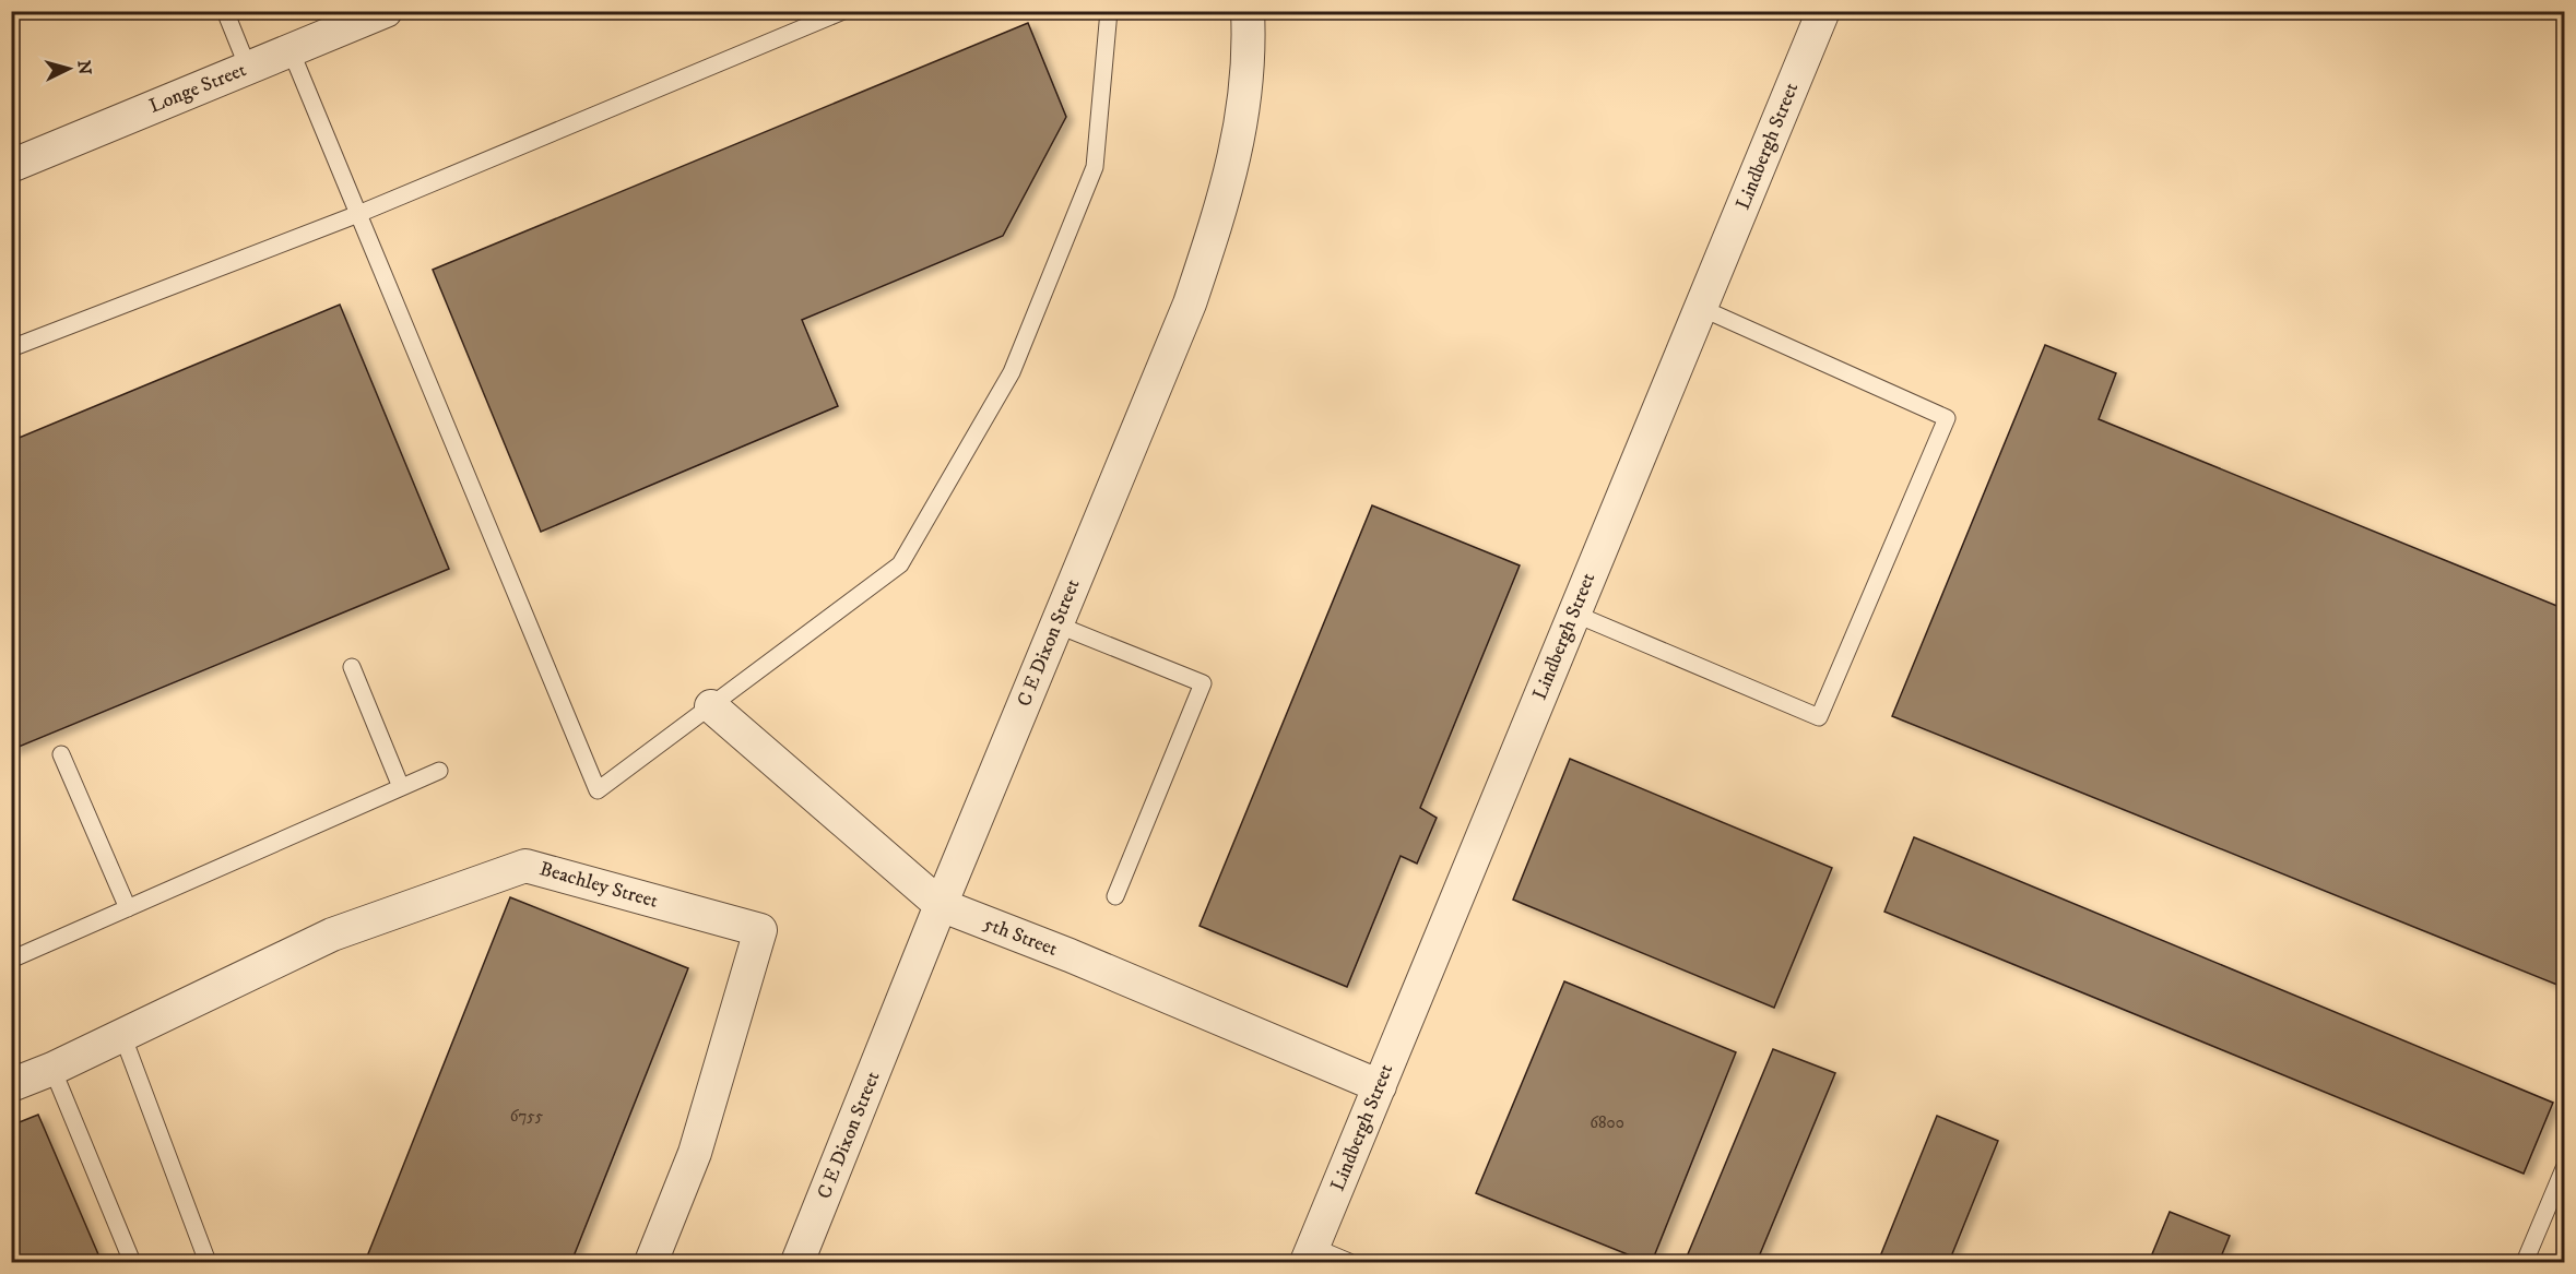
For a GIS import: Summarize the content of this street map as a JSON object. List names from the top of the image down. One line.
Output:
{"streets":{"street":["Longe Street","Lindbergh Street","C E Dixon Street","Beachley Street","5th Street"]},"crossings":[["Lindbergh Street","5th Street"],["C E Dixon Street","5th Street"]],"house_numbers":["6755","6800"],"north":"right"}
